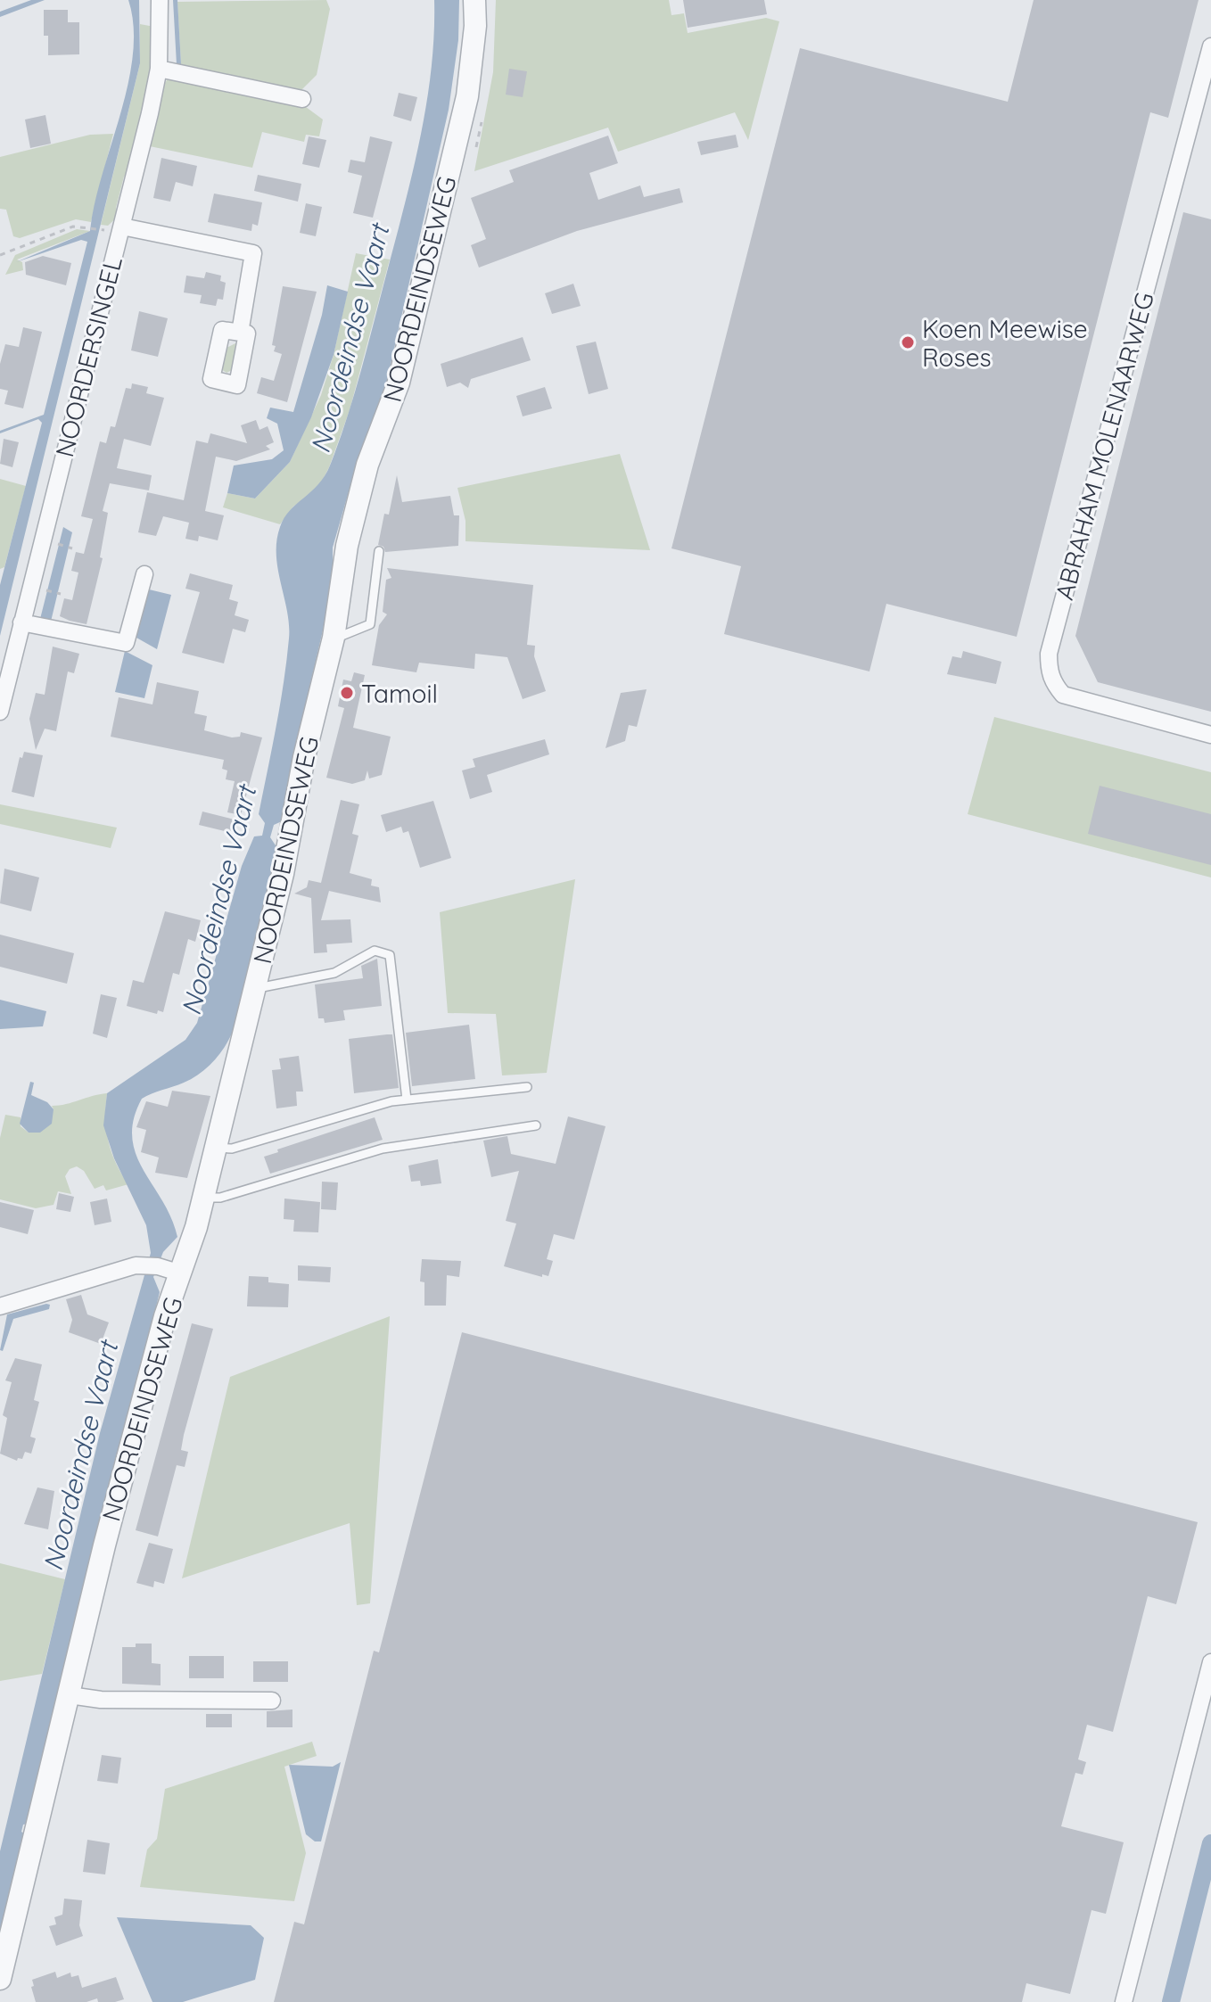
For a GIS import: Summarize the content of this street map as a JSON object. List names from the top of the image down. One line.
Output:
{"streets":{"street":["NOORDEINDSEWEG","NOORDERSINGEL","ABRAHAM MOLENAARWEG"]},"water":["Noordeindse Vaart"],"places":["Koen Meewise Roses","Tamoil"]}
